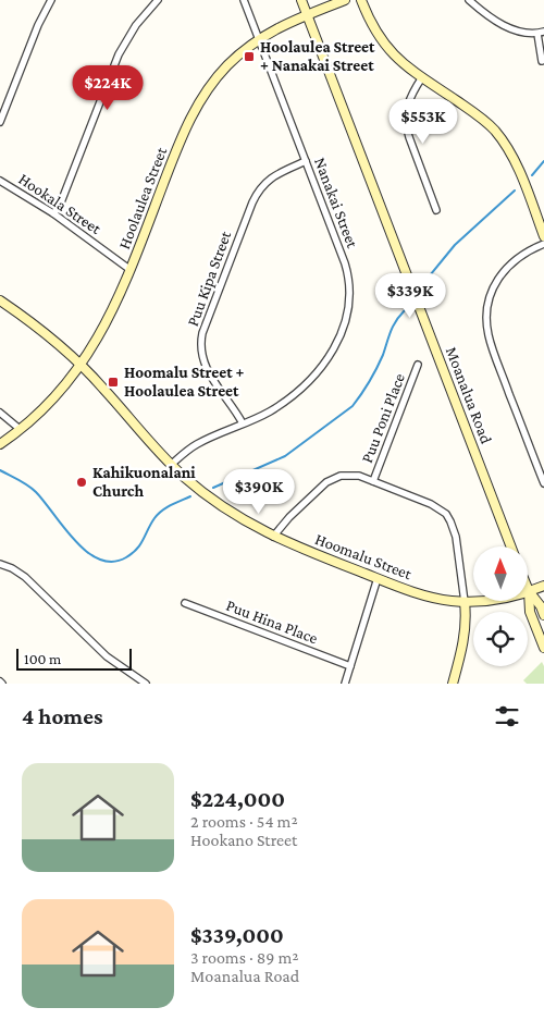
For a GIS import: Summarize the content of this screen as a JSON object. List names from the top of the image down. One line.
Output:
{"streets":{"street":["Hoolaulea Street","Nanakai Street","Hookala Street","Puu Kipa Street","Moanalua Road","Puu Poni Place","Hoomalu Street","Puu Hina Place"]},"crossings":[["Hoolaulea Street","Nanakai Street"],["Hoolaulea Street","Hookala Street"],["Hoolaulea Street","Moanalua Road"],["Hoolaulea Street","Hoomalu Street"],["Nanakai Street","Puu Kipa Street"],["Nanakai Street","Hoomalu Street"]],"places":{"transit":["Hoolaulea Street + Nanakai Street","Hoomalu Street + Hoolaulea Street"],"other":["Kahikuonalani Church"]},"scale_bar":"100 m","north":"top","page":{"price":["$224K","$553K","$339K","$390K"],"scale":"100 m","heading":"4 homes","list":[{"name":"$224,000","note":"2 rooms · 54 m² · Hookano Street"},{"name":"$339,000","note":"3 rooms · 89 m² · Moanalua Road"}]}}
